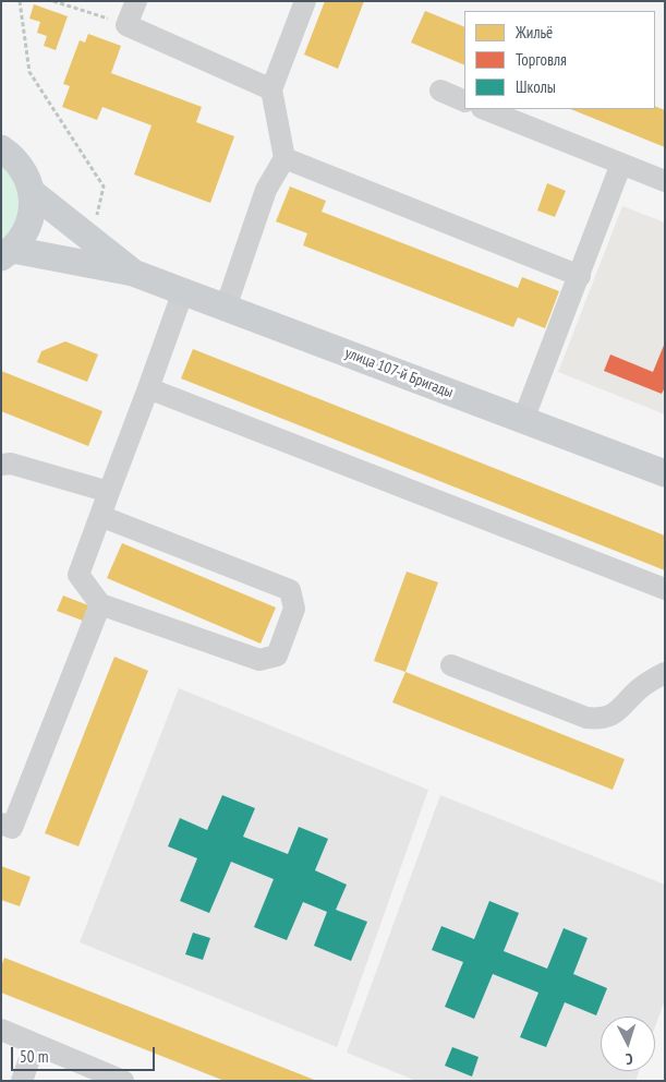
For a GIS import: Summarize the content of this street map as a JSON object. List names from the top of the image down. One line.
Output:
{"streets":{"main road":["улица 107-й Бригады"]},"legend":["Жильё","Торговля","Школы"],"scale_bar":"50 m","north":"bottom"}
